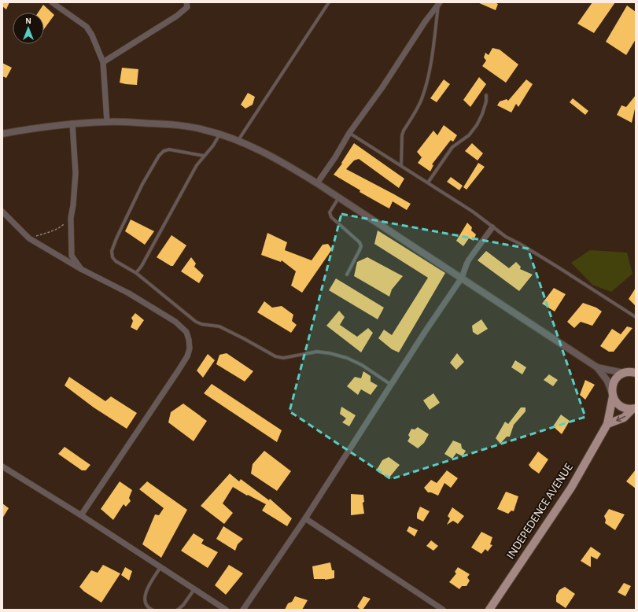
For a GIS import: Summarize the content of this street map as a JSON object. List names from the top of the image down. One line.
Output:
{"streets":{"main road":["INDEPEDENCE AVENUE"]},"north":"top"}
